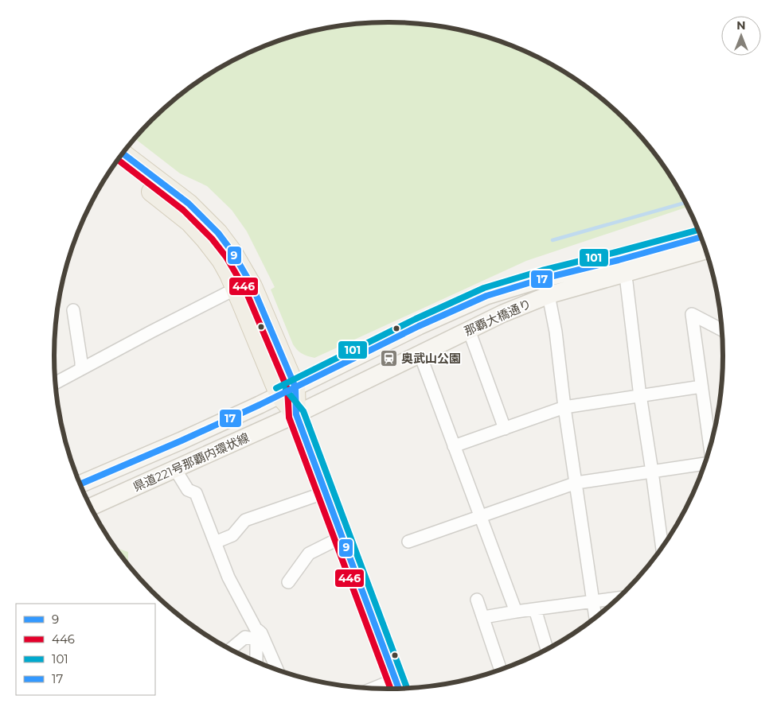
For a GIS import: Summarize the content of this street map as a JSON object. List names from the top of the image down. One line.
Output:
{"streets":{"main road":["那覇大橋通り","県道221号那覇内環状線"]},"crossings":[["那覇大橋通り","県道221号那覇内環状線"]],"places":{"station":["奥武山公園"]},"lines":["transit line 9","transit line 446","transit line 101","transit line 17"],"legend":["9","446","101","17"],"north":"top"}
